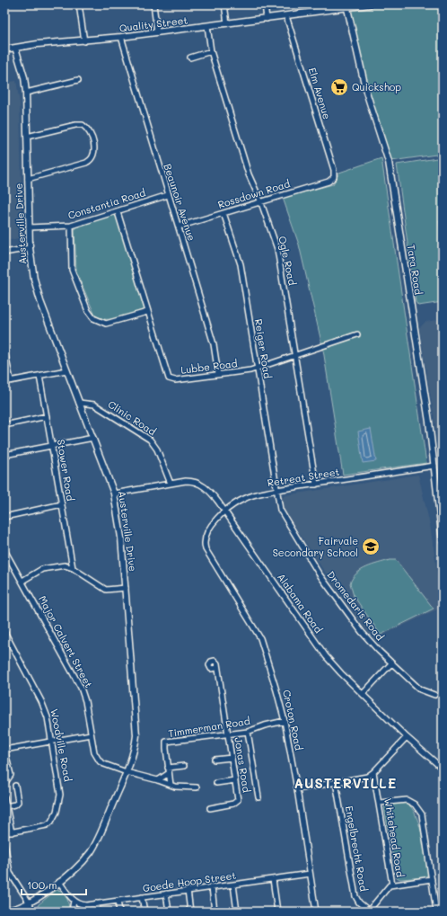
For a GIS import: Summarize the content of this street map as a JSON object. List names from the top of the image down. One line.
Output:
{"streets":{"street":["Quality Street","Elm Avenue","Rossdown Road","Beaunoir Avenue","Constantia Road","Austerville Drive","Ogle Road","Tara Road","Reiger Road","Lubbe Road","Clinic Road","Stower Road","Retreat Street","Alabama Road","Dromedaris Road","Major Calvert Street","Croton Road","Timmerman Road","Woodville Road","Jonas Road","Whitehead Road","Engelbrecht Road","Goede Hoop Street"]},"crossings":[["Quality Street","Elm Avenue"],["Quality Street","Beaunoir Avenue"],["Quality Street","Austerville Drive"],["Quality Street","Ogle Road"],["Quality Street","Tara Road"],["Elm Avenue","Rossdown Road"],["Rossdown Road","Beaunoir Avenue"],["Rossdown Road","Ogle Road"],["Rossdown Road","Reiger Road"],["Beaunoir Avenue","Constantia Road"],["Beaunoir Avenue","Lubbe Road"],["Constantia Road","Austerville Drive"],["Constantia Road","Lubbe Road"],["Austerville Drive","Clinic Road"],["Austerville Drive","Alabama Road"],["Austerville Drive","Major Calvert Street"],["Ogle Road","Lubbe Road"],["Ogle Road","Retreat Street"],["Tara Road","Retreat Street"],["Reiger Road","Lubbe Road"],["Reiger Road","Retreat Street"],["Reiger Road","Dromedaris Road"],["Clinic Road","Alabama Road"],["Retreat Street","Alabama Road"],["Retreat Street","Dromedaris Road"],["Retreat Street","Croton Road"],["Major Calvert Street","Timmerman Road"],["Croton Road","Timmerman Road"],["Croton Road","Goede Hoop Street"],["Timmerman Road","Jonas Road"]],"districts":["AUSTERVILLE"],"places":{"supermarket":["Quickshop"],"school or university":["Fairvale Secondary School"]},"scale_bar":"100 m"}
